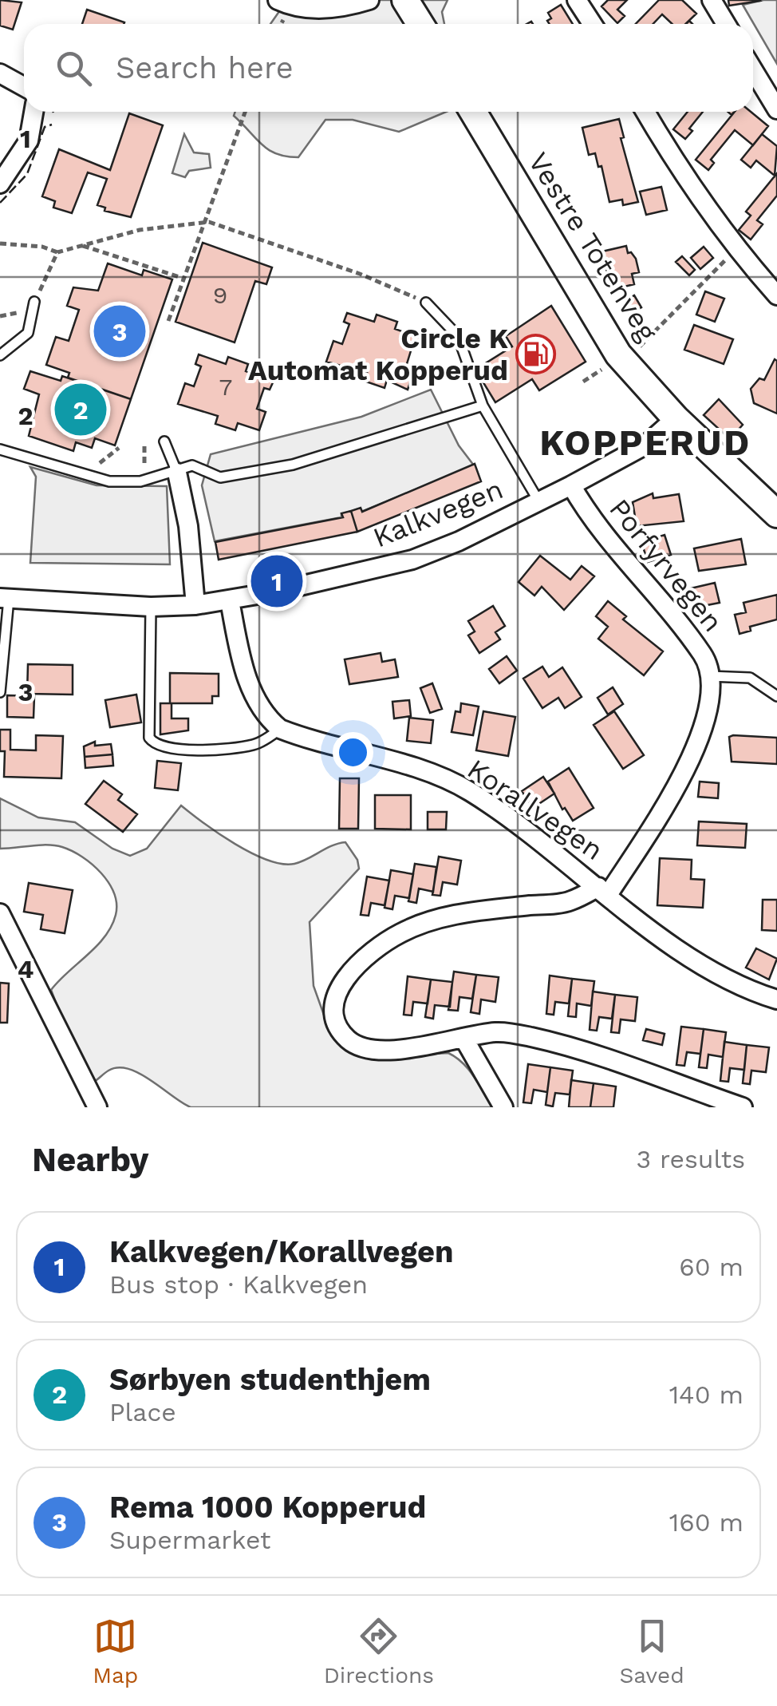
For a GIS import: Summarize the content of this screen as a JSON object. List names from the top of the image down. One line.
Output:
{"streets":{"main road":["Vestre Totenveg"],"street":["Kalkvegen","Porfyrvegen","Korallvegen"]},"crossings":[["Vestre Totenveg","Kalkvegen"],["Kalkvegen","Porfyrvegen"],["Porfyrvegen","Korallvegen"]],"districts":["KOPPERUD"],"places":{"fuel station":["Circle K Automat Kopperud"]},"house_numbers":["9","7"],"page":{"search":"Search here","pins":["3","2","1"],"heading":["Nearby","3 results"],"list":[{"mark":"1","name":"Kalkvegen/Korallvegen","note":"Bus stop · Kalkvegen","value":"60 m"},{"mark":"2","name":"Sørbyen studenthjem","note":"Place","value":"140 m"},{"mark":"3","name":"Rema 1000 Kopperud","note":"Supermarket","value":"160 m"}],"nav":["Map","Directions","Saved"]},"grid":{"rows":["1","2","3","4"]}}
